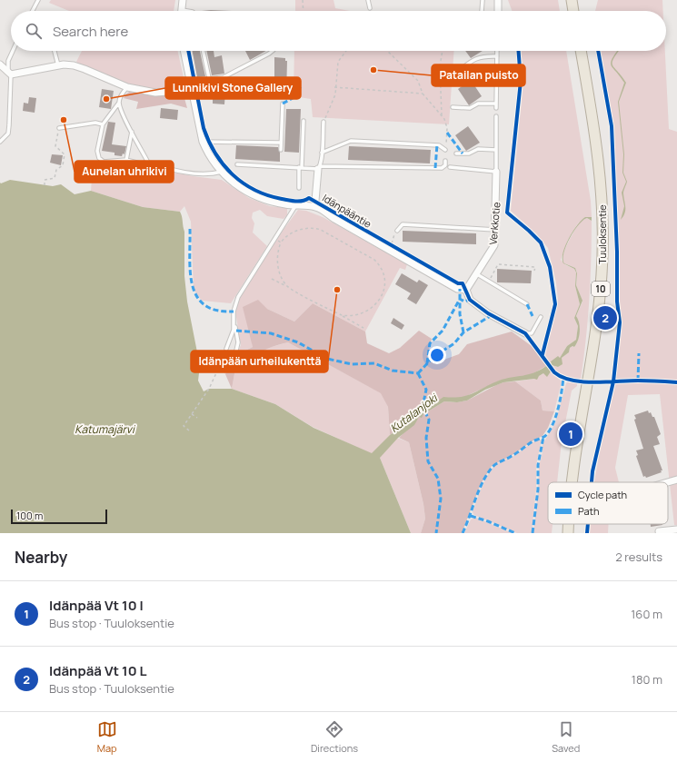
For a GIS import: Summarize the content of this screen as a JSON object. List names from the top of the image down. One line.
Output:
{"streets":{"highway":["Tuuloksentie","10"],"street":["Idänpääntie","Verkkotie"]},"crossings":[["Idänpääntie","Verkkotie"]],"water":["Kutalanjoki","Katumajärvi"],"places":["Patailan puisto","Lunnikivi Stone Gallery","Aunelan uhrikivi","Idänpään urheilukenttä"],"legend":["Cycle path","Path"],"scale_bar":"100 m","page":{"search":"Search here","pins":["2","1"],"scale":"100 m","heading":["Nearby","2 results"],"list":[{"mark":"1","name":"Idänpää Vt 10 I","note":"Bus stop · Tuuloksentie","value":"160 m"},{"mark":"2","name":"Idänpää Vt 10 L","note":"Bus stop · Tuuloksentie","value":"180 m"}],"nav":["Map","Directions","Saved"]}}
